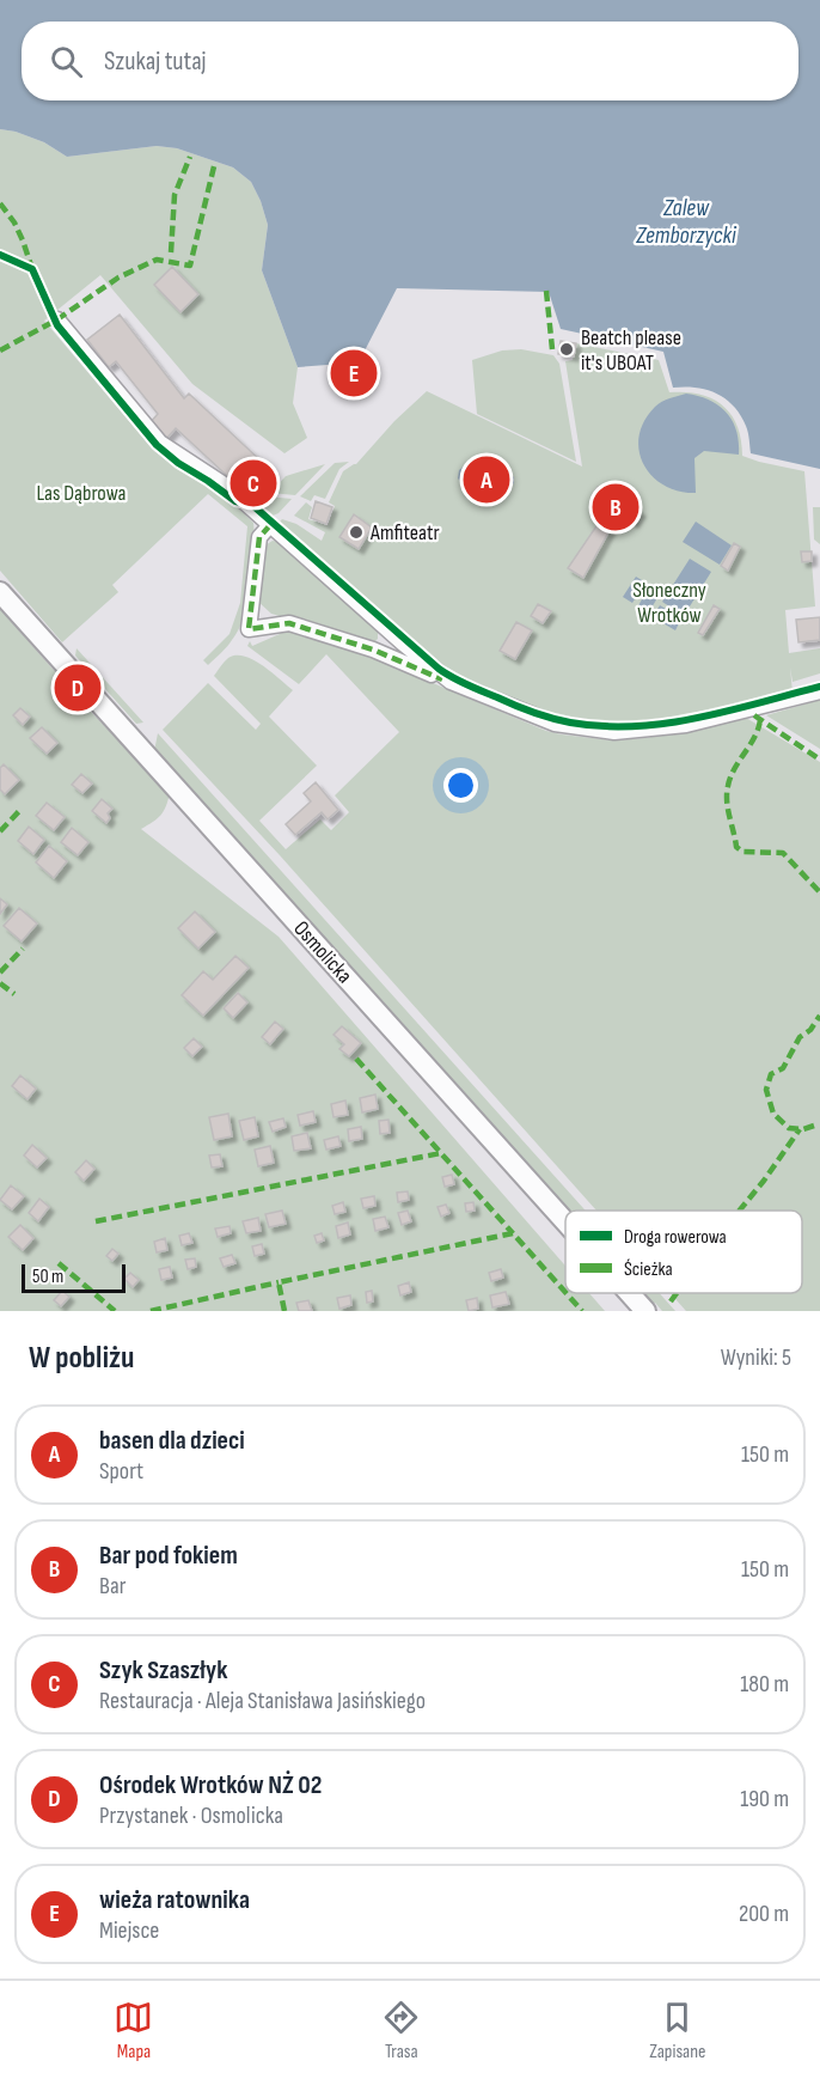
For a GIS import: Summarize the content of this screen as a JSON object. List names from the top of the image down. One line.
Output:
{"streets":{"street":["Osmolicka"]},"water":["Zalew Zemborzycki"],"parks":["Las Dąbrowa","Słoneczny Wrotków"],"places":["Beatch please it's UBOAT","Amfiteatr"],"legend":["Droga rowerowa","Ścieżka"],"scale_bar":"50 m","page":{"search":"Szukaj tutaj","pins":["E","A","C","B","D"],"scale":"50 m","heading":["W pobliżu","Wyniki: 5"],"list":[{"mark":"A","name":"basen dla dzieci","note":"Sport","value":"150 m"},{"mark":"B","name":"Bar pod fokiem","note":"Bar","value":"150 m"},{"mark":"C","name":"Szyk Szaszłyk","note":"Restauracja · Aleja Stanisława Jasińskiego","value":"180 m"},{"mark":"D","name":"Ośrodek Wrotków NŻ 02","note":"Przystanek · Osmolicka","value":"190 m"},{"mark":"E","name":"wieża ratownika","note":"Miejsce","value":"200 m"}],"nav":["Mapa","Trasa","Zapisane"]}}
